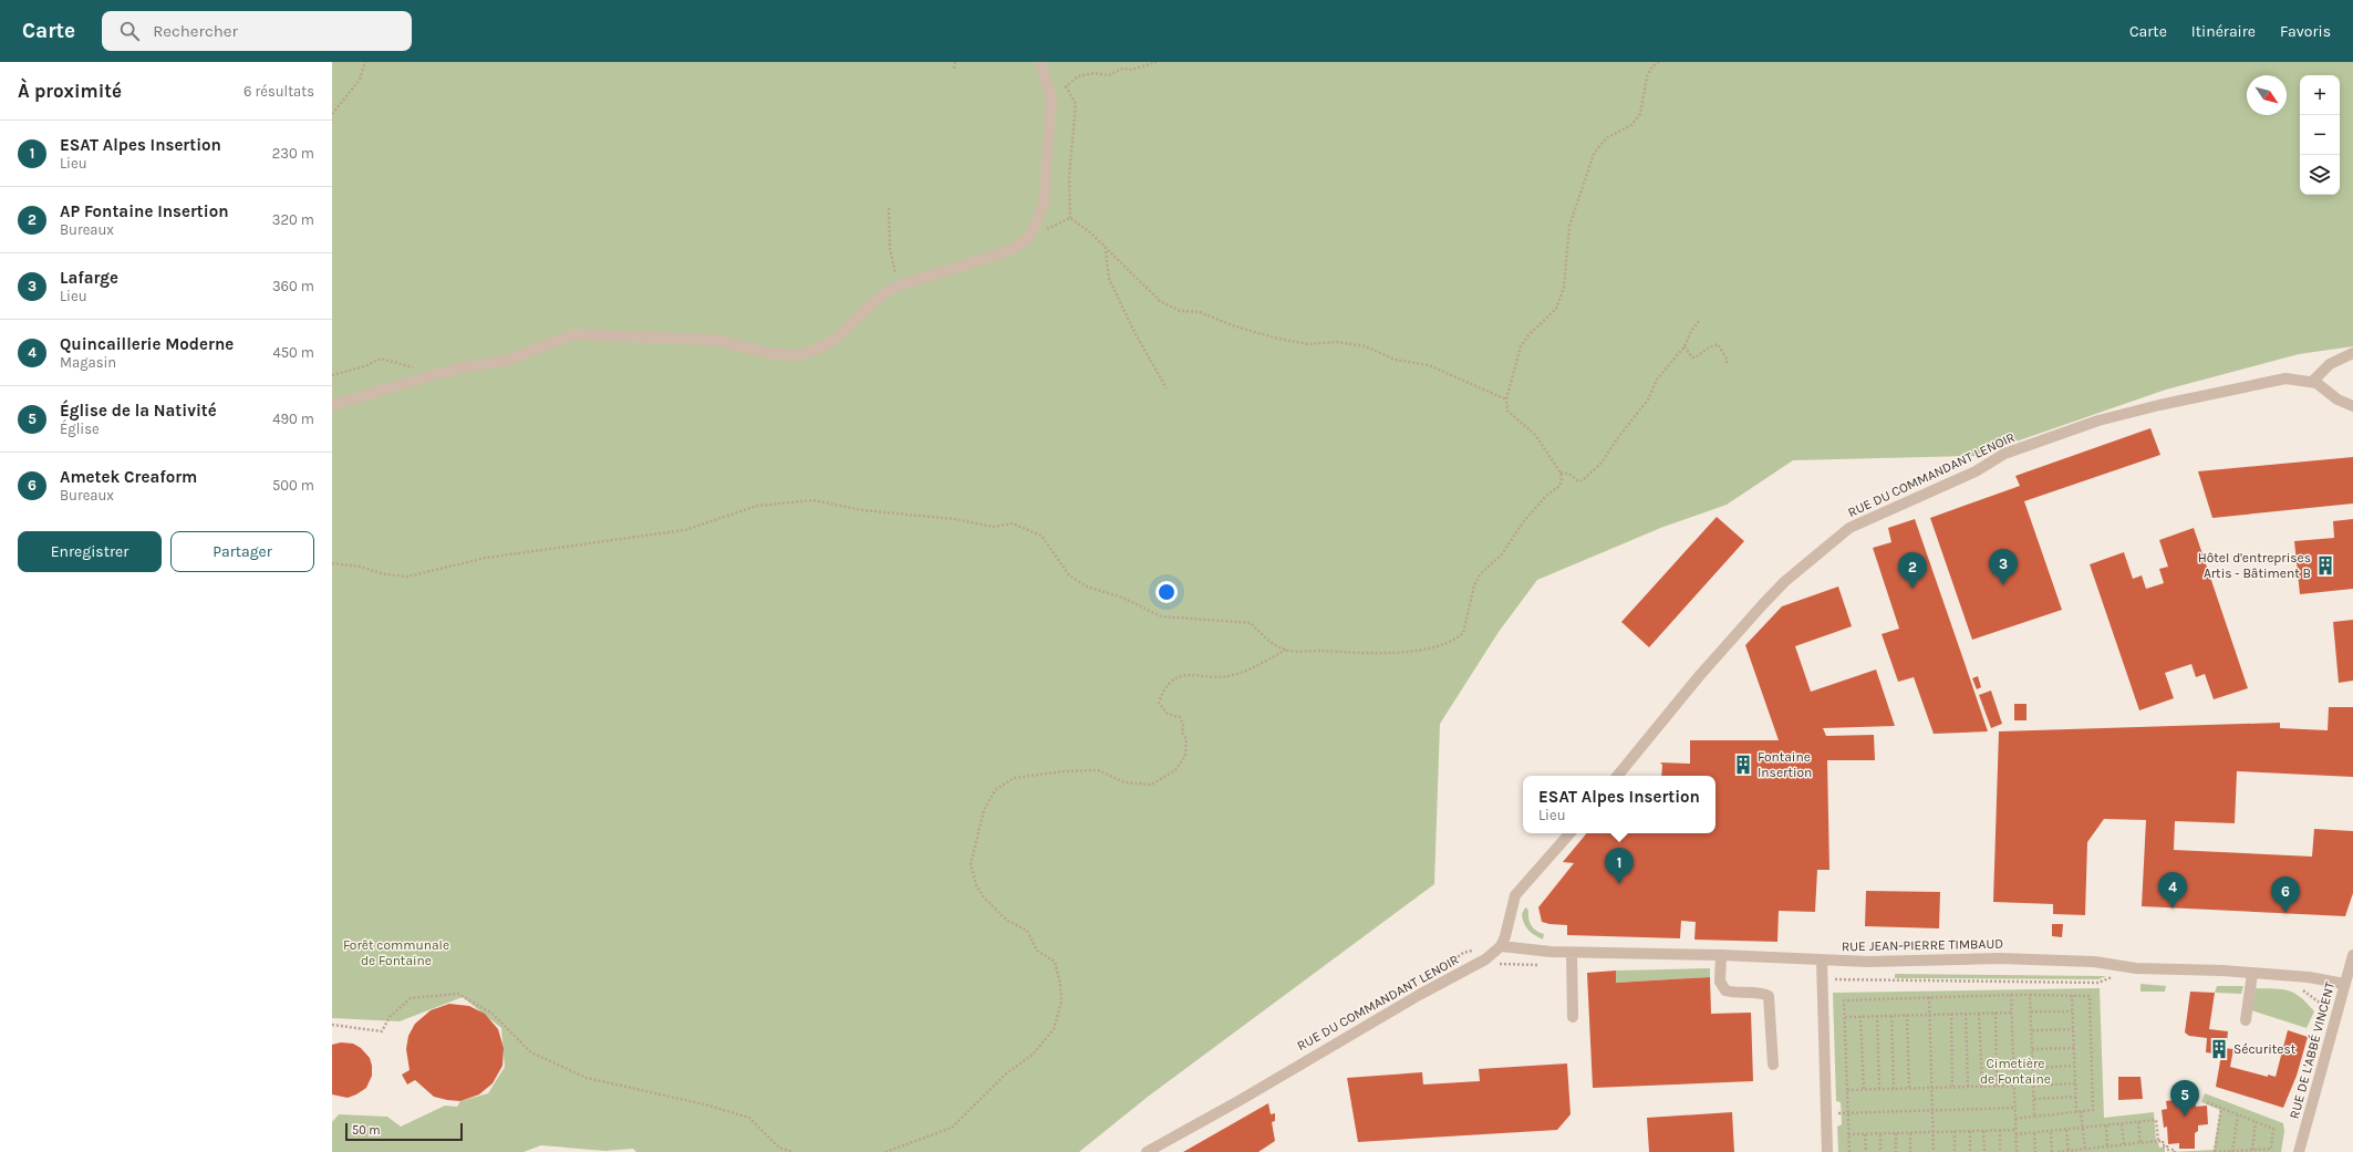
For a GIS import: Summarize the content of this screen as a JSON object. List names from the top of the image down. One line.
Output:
{"streets":{"street":["RUE DU COMMANDANT LENOIR","RUE JEAN-PIERRE TIMBAUD","RUE DE L'ABBÉ VINCENT"]},"crossings":[["RUE DU COMMANDANT LENOIR","RUE JEAN-PIERRE TIMBAUD"],["RUE JEAN-PIERRE TIMBAUD","RUE DE L'ABBÉ VINCENT"]],"parks":["Forêt communale de Fontaine","Cimetière de Fontaine"],"places":{"building":["Hôtel d'entreprises Artis - Bâtiment B","Fontaine Insertion","Sécuritest"]},"scale_bar":"50 m","north":"bottom right","page":{"header":"Carte","search":"Rechercher","nav":["Carte","Itinéraire","Favoris"],"heading":["À proximité","6 résultats"],"map_buttons":["+","−"],"list":[{"mark":"1","name":"ESAT Alpes Insertion","note":"Lieu","value":"230 m"},{"mark":"2","name":"AP Fontaine Insertion","note":"Bureaux","value":"320 m"},{"mark":"3","name":"Lafarge","note":"Lieu","value":"360 m"},{"mark":"4","name":"Quincaillerie Moderne","note":"Magasin","value":"450 m"},{"mark":"5","name":"Église de la Nativité","note":"Église","value":"490 m"},{"mark":"6","name":"Ametek Creaform","note":"Bureaux","value":"500 m"}],"buttons":["Enregistrer","Partager"],"pins":["3","2","1","4","6","5"],"popup":["ESAT Alpes Insertion","Lieu"],"scale":"50 m"}}
